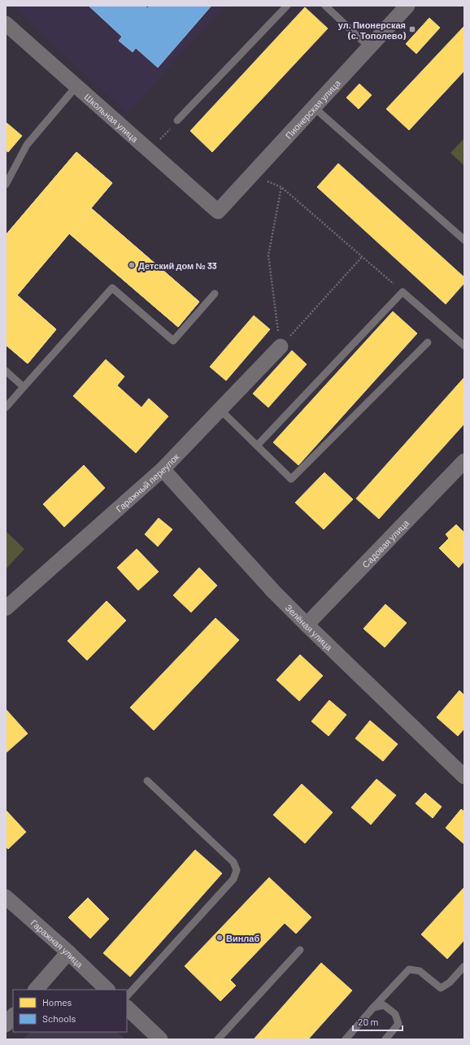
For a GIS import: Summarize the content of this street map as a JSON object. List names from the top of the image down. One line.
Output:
{"streets":{"street":["Пионерская улица","Школьная улица","Гаражный переулок","Садовая улица","Зелёная улица","Гаражная улица"]},"crossings":[["Пионерская улица","Школьная улица"],["Гаражный переулок","Зелёная улица"],["Садовая улица","Зелёная улица"]],"places":{"transit":["ул. Пионерская (с. Тополево)"],"other":["Детский дом № 33","Винлаб"]},"legend":["Homes","Schools"],"scale_bar":"20 m"}
